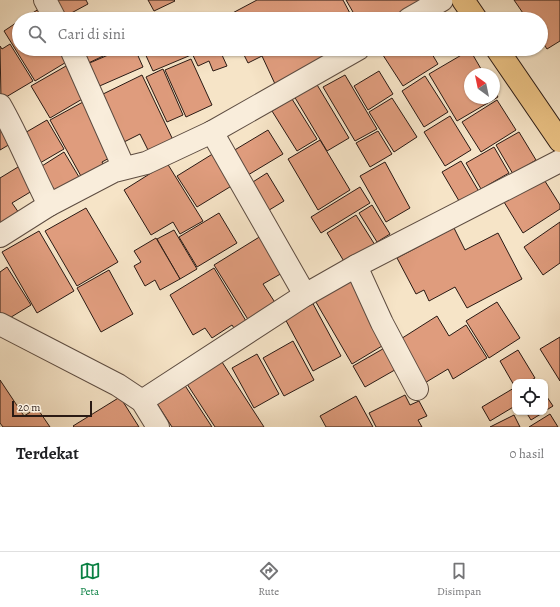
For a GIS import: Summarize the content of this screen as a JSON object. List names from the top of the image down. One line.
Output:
{"scale_bar":"20 m","north":"top left","page":{"search":"Cari di sini","scale":"20 m","heading":["Terdekat","0 hasil"],"nav":["Peta","Rute","Disimpan"]}}
